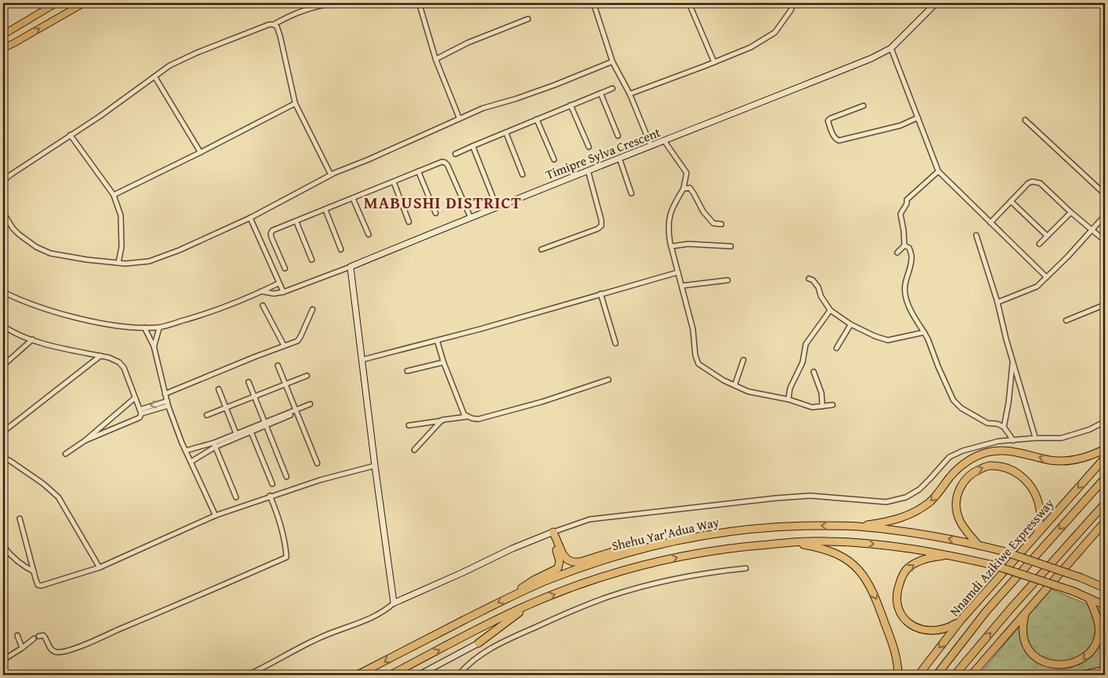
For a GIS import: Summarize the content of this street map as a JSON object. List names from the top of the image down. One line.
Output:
{"streets":{"highway":["Shehu Yar'Adua Way","Nnamdi Azikiwe Expressway"],"street":["Timipre Sylva Crescent"]},"districts":["MABUSHI DISTRICT"]}
